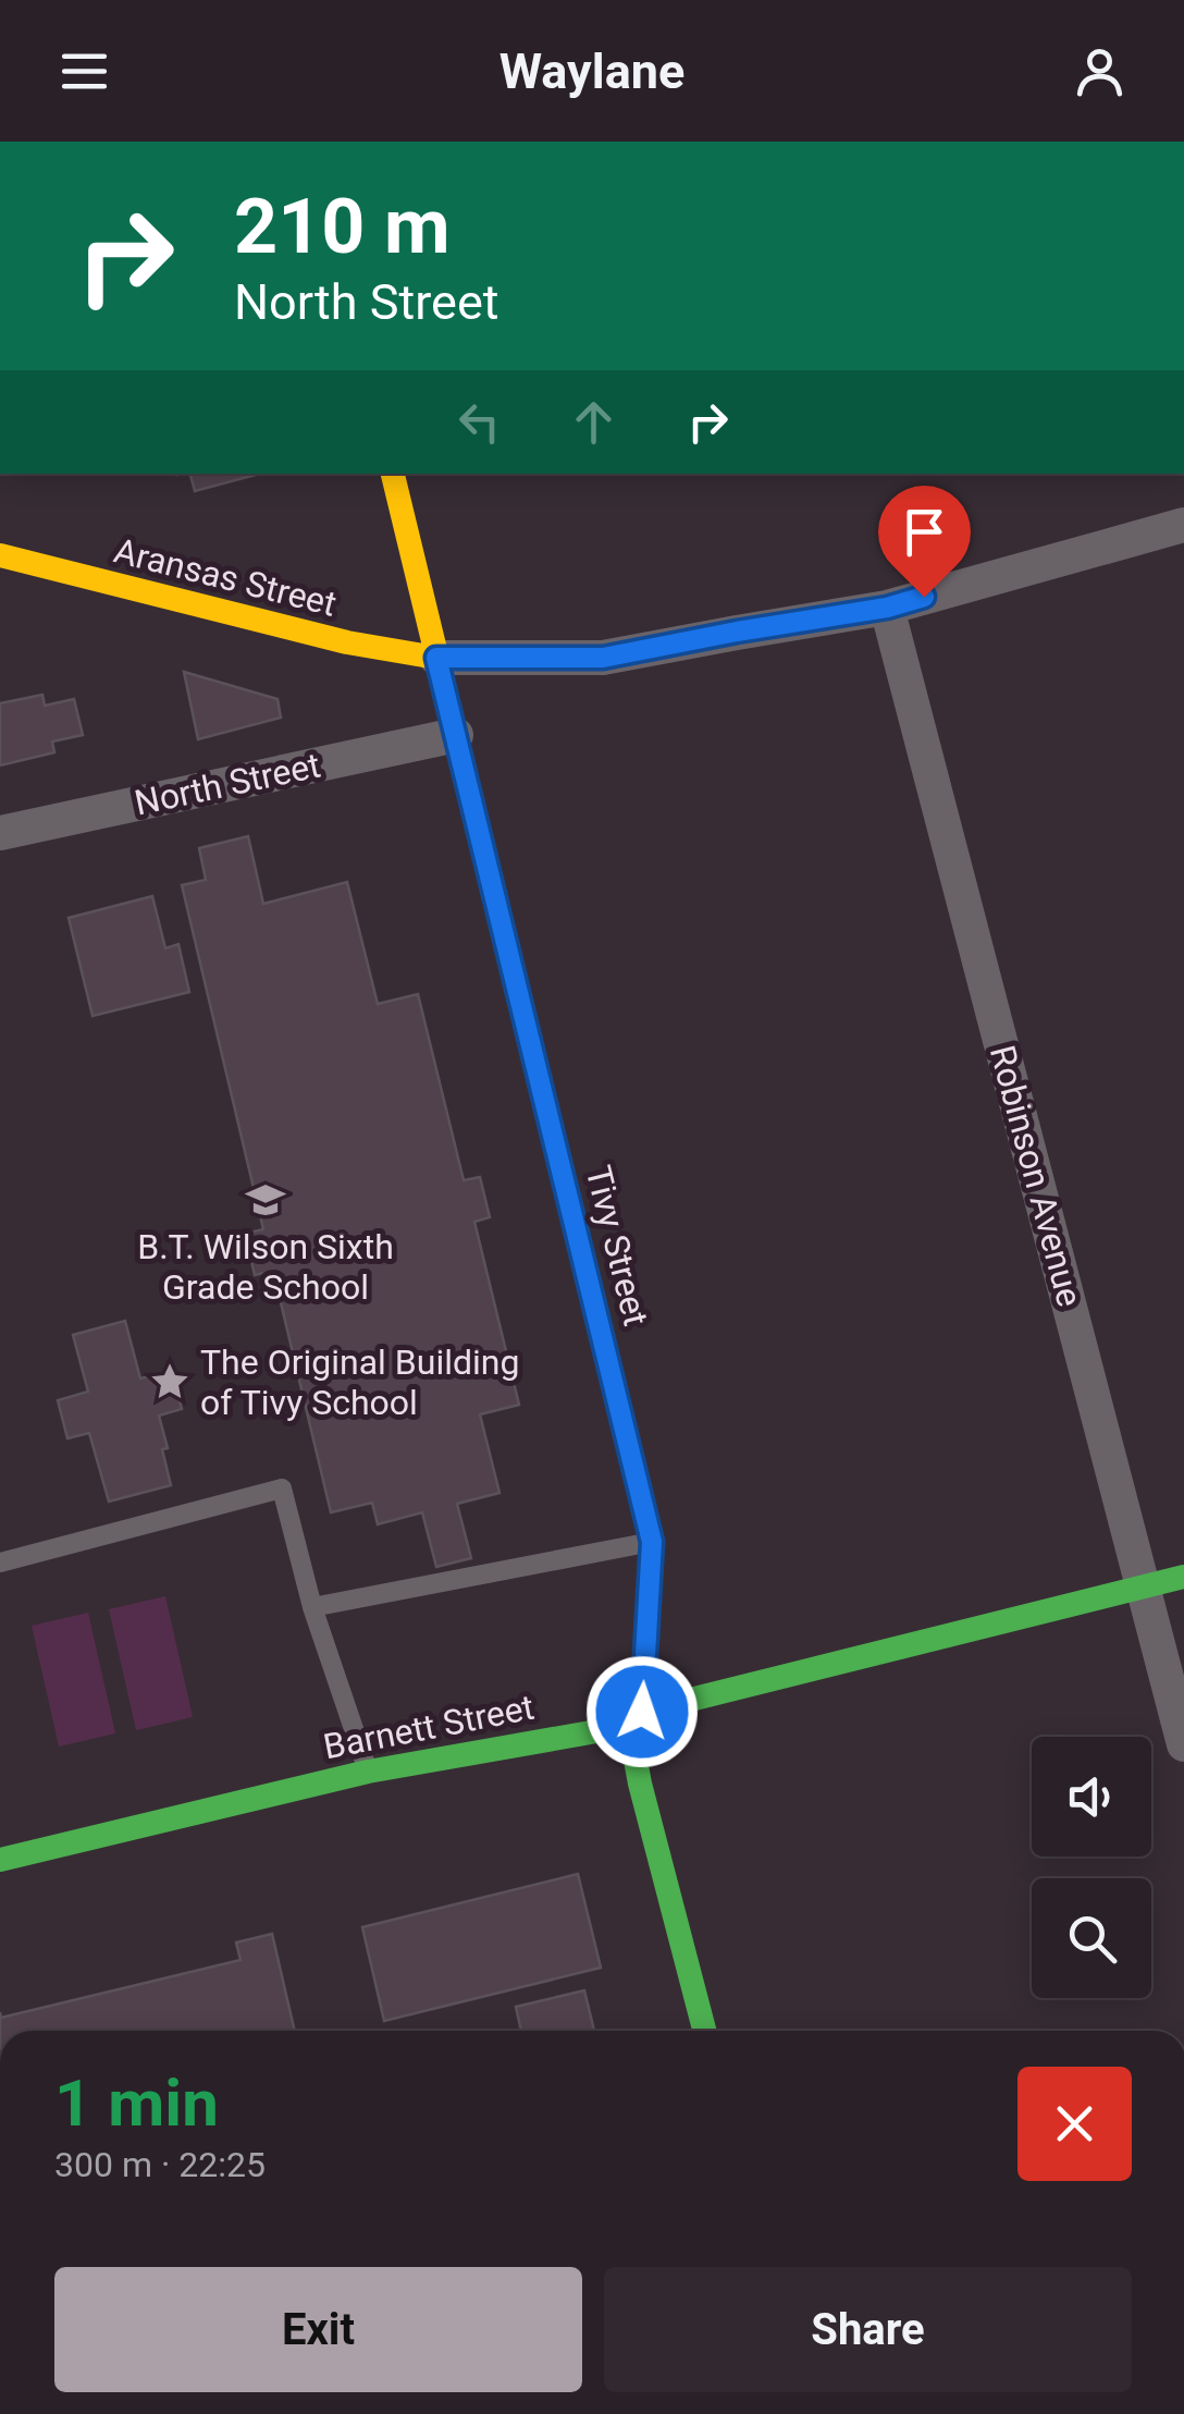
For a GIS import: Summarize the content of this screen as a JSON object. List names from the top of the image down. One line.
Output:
{"streets":{"street":["Aransas Street","North Street","Robinson Avenue","Tivy Street","Barnett Street"]},"crossings":[["Aransas Street","Tivy Street"],["North Street","Tivy Street"],["Robinson Avenue","Barnett Street"],["Tivy Street","Barnett Street"]],"places":{"school or university":["B.T. Wilson Sixth Grade School"],"place":["The Original Building of Tivy School"]},"page":{"header":"Waylane","turn":["210 m","North Street"],"heading":["1 min","300 m · 22:25"],"buttons":["Exit","Share"]}}
